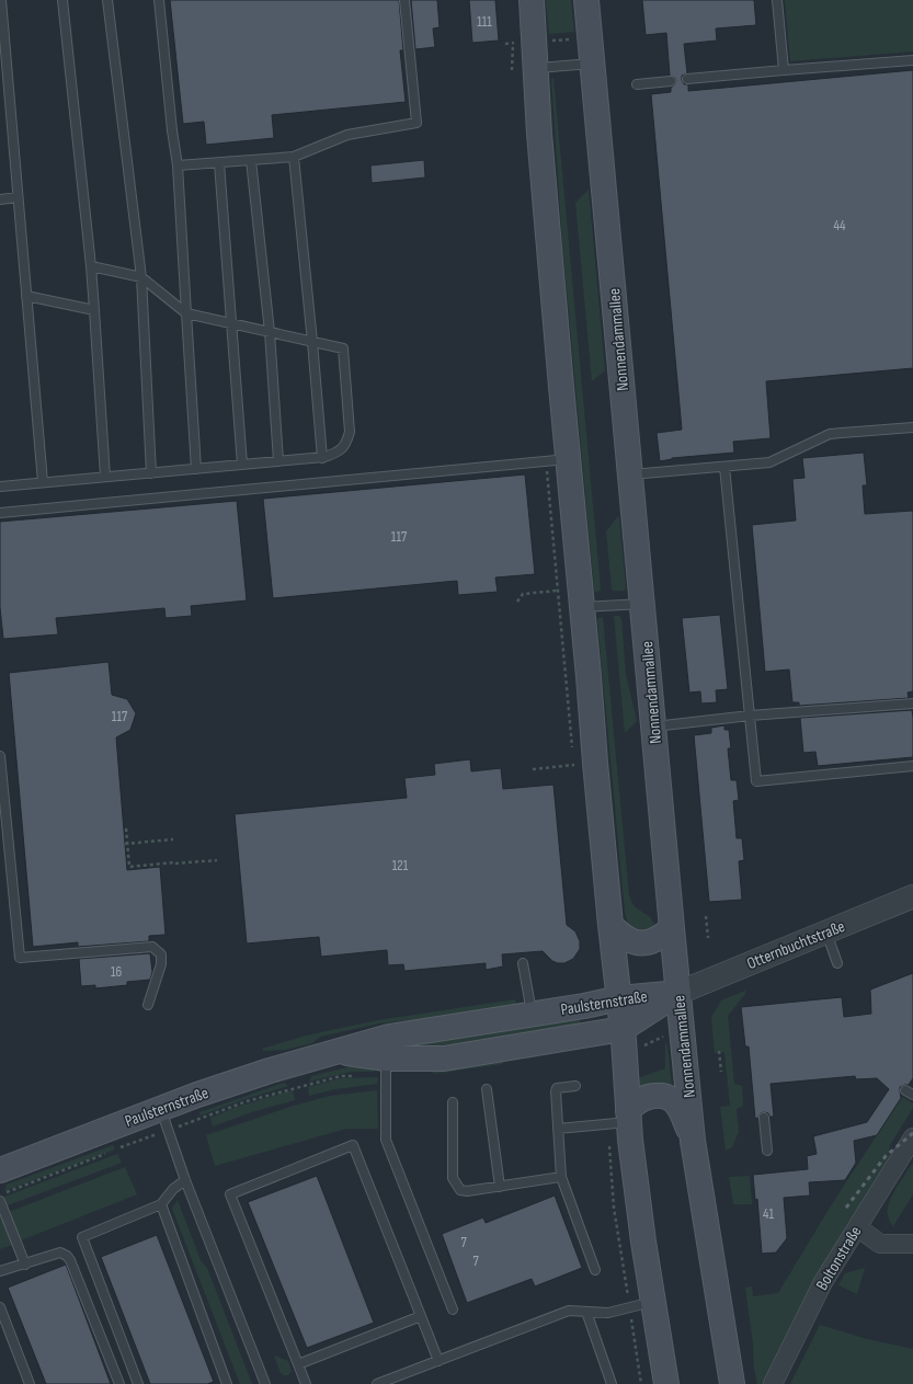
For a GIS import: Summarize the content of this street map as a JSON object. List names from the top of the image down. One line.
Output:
{"streets":{"main road":["Nonnendammallee","Paulsternstraße"],"street":["Otternbuchtstraße","Boltonstraße"]},"crossings":[["Nonnendammallee","Otternbuchtstraße"],["Nonnendammallee","Paulsternstraße"],["Otternbuchtstraße","Paulsternstraße"]],"house_numbers":["111","44","117","117","121","16","41","7","7"]}
